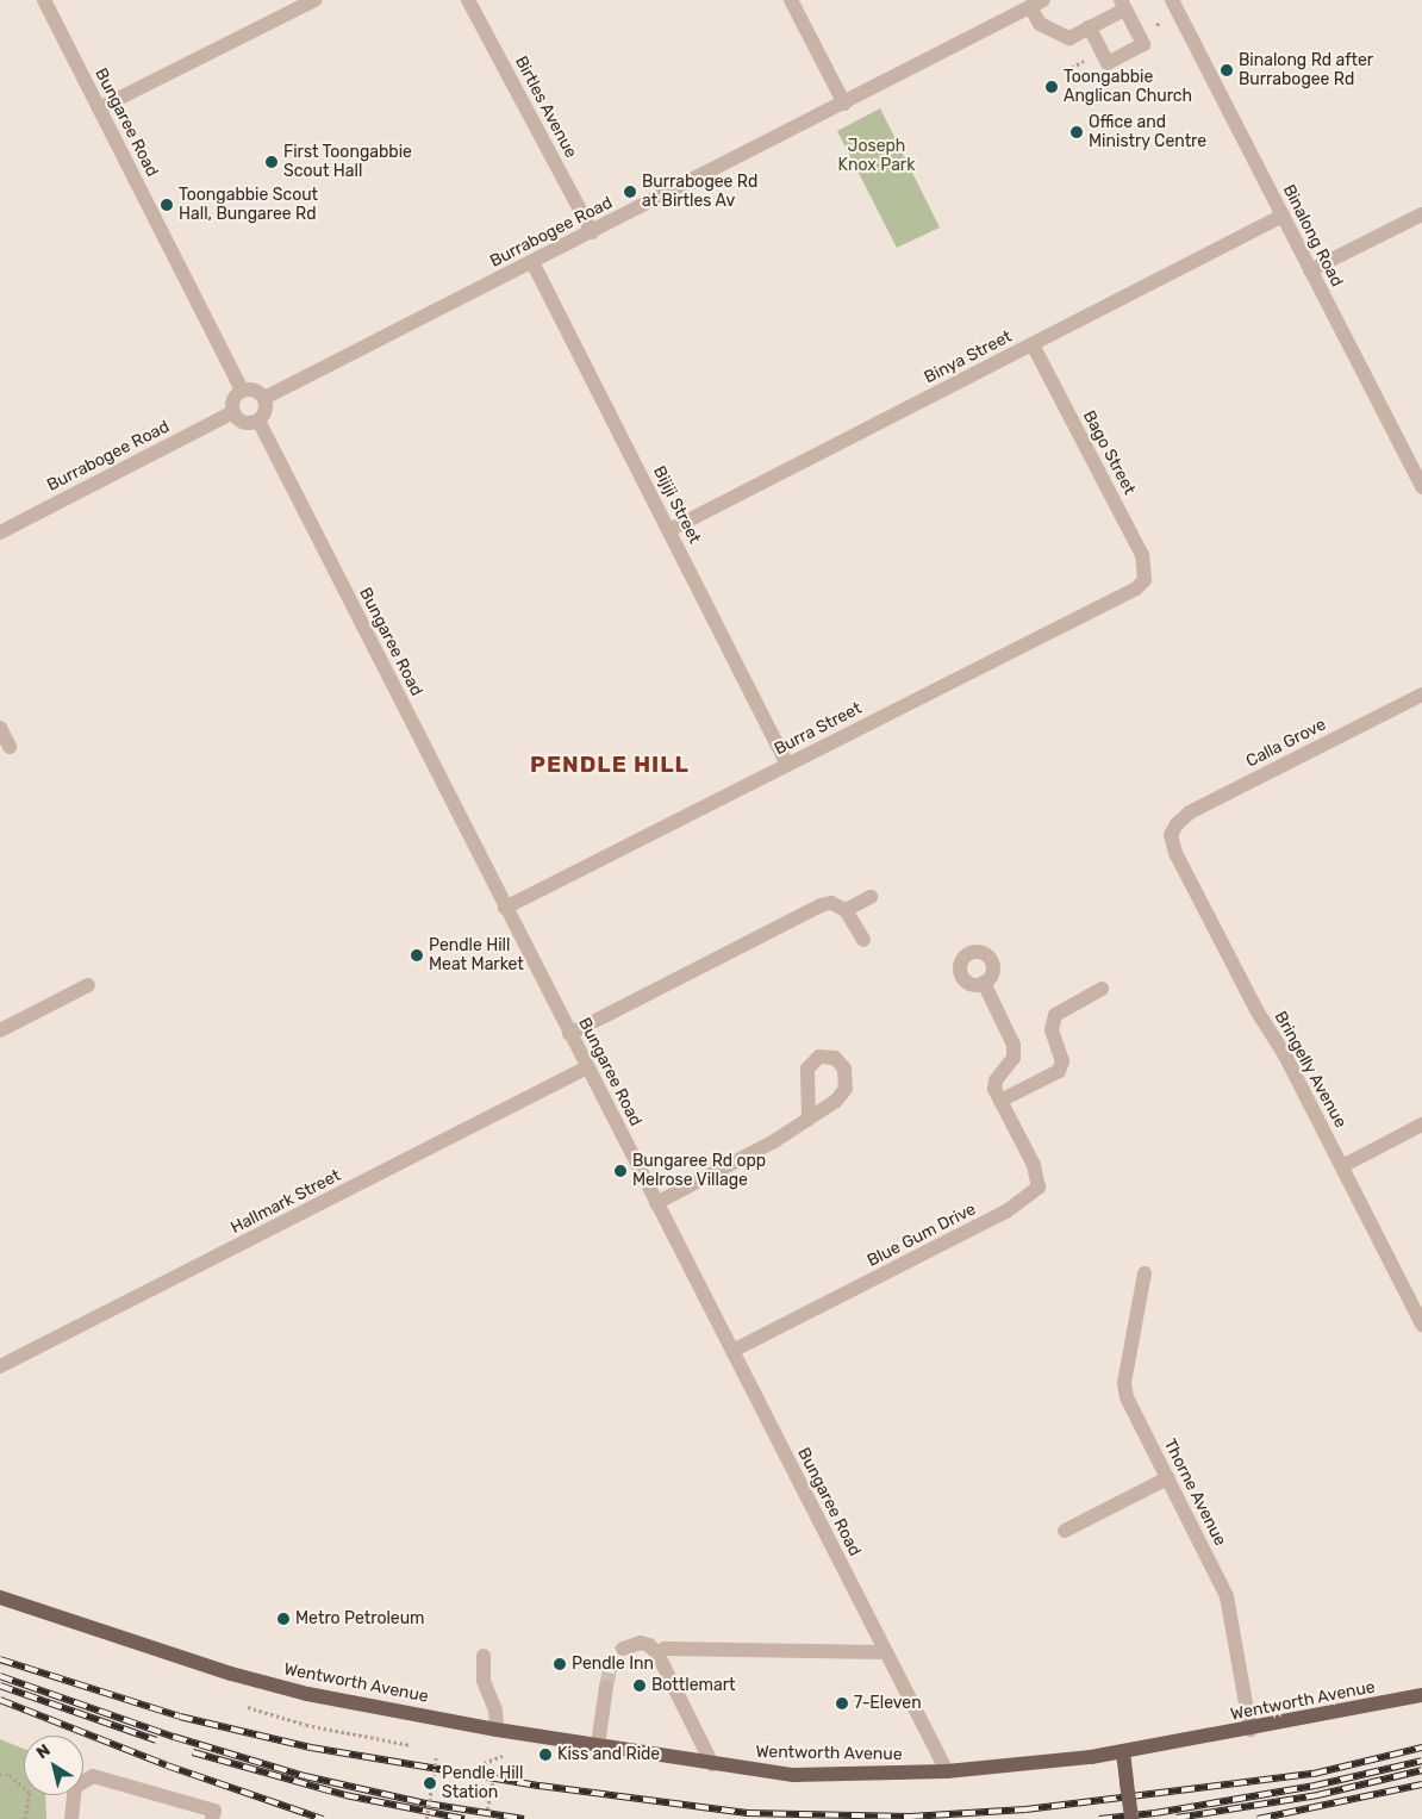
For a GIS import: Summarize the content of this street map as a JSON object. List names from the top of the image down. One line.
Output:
{"streets":{"main road":["Wentworth Avenue"],"street":["Birtles Avenue","Bungaree Road","Burrabogee Road","Binalong Road","Binya Street","Bago Street","Bijiji Street","Burra Street","Calla Grove","Bringelly Avenue","Hallmark Street","Blue Gum Drive","Thorne Avenue"]},"crossings":[["Birtles Avenue","Burrabogee Road"],["Bungaree Road","Burrabogee Road"],["Bungaree Road","Burra Street"],["Bungaree Road","Hallmark Street"],["Bungaree Road","Blue Gum Drive"],["Bungaree Road","Wentworth Avenue"],["Burrabogee Road","Bijiji Street"],["Binalong Road","Binya Street"],["Binya Street","Bago Street"],["Binya Street","Bijiji Street"],["Bago Street","Burra Street"],["Bijiji Street","Burra Street"],["Calla Grove","Bringelly Avenue"],["Thorne Avenue","Wentworth Avenue"]],"districts":["PENDLE HILL"],"parks":["Joseph Knox Park"],"places":["Binalong Rd after Burrabogee Rd","Toongabbie Anglican Church","Office and Ministry Centre","First Toongabbie Scout Hall","Burrabogee Rd at Birtles Av","Toongabbie Scout Hall, Bungaree Rd","Pendle Hill Meat Market","Bungaree Rd opp Melrose Village","Metro Petroleum","Pendle Inn","Bottlemart","7-Eleven","Kiss and Ride","Pendle Hill Station"],"north":"top left"}
